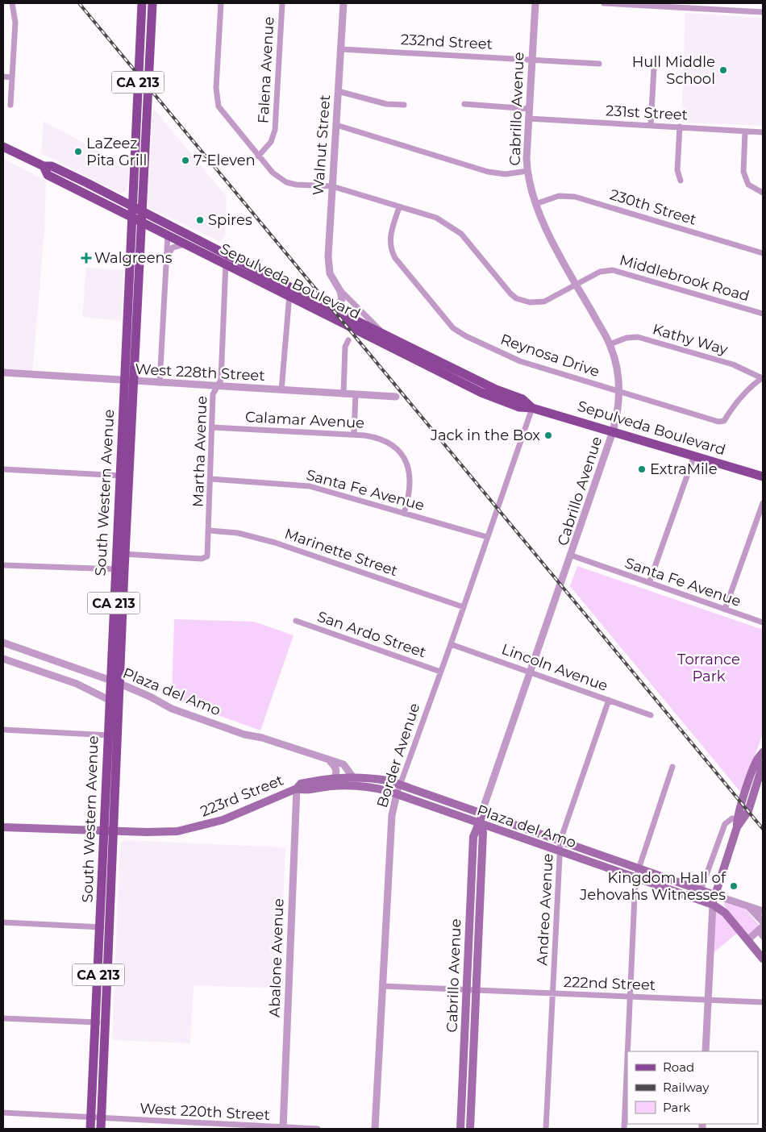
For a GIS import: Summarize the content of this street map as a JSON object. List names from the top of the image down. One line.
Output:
{"streets":{"main road":["CA 213","Cabrillo Avenue","Sepulveda Boulevard","South Western Avenue","Plaza del Amo","223rd Street"],"street":["232nd Street","Falena Avenue","231st Street","Walnut Street","230th Street","Middlebrook Road","Kathy Way","Reynosa Drive","West 228th Street","Calamar Avenue","Martha Avenue","Santa Fe Avenue","Marinette Street","San Ardo Street","Lincoln Avenue","Border Avenue","Andreo Avenue","Abalone Avenue","222nd Street","West 220th Street"]},"crossings":[["232nd Street","Cabrillo Avenue"],["232nd Street","Walnut Street"],["Falena Avenue","Middlebrook Road"],["Cabrillo Avenue","231st Street"],["Cabrillo Avenue","230th Street"],["Cabrillo Avenue","Middlebrook Road"],["Cabrillo Avenue","Sepulveda Boulevard"],["Cabrillo Avenue","Kathy Way"],["Cabrillo Avenue","Reynosa Drive"],["Cabrillo Avenue","Santa Fe Avenue"],["Cabrillo Avenue","Lincoln Avenue"],["Cabrillo Avenue","Plaza del Amo"],["Cabrillo Avenue","222nd Street"],["Walnut Street","Middlebrook Road"],["Walnut Street","Sepulveda Boulevard"],["Middlebrook Road","Reynosa Drive"],["Sepulveda Boulevard","Martha Avenue"],["Sepulveda Boulevard","South Western Avenue"],["Sepulveda Boulevard","Border Avenue"],["Kathy Way","Reynosa Drive"],["West 228th Street","Martha Avenue"],["West 228th Street","South Western Avenue"],["Calamar Avenue","Martha Avenue"],["Calamar Avenue","Santa Fe Avenue"],["Martha Avenue","Santa Fe Avenue"],["Martha Avenue","South Western Avenue"],["Martha Avenue","Marinette Street"],["Santa Fe Avenue","Border Avenue"],["South Western Avenue","Plaza del Amo"],["South Western Avenue","223rd Street"],["South Western Avenue","West 220th Street"],["Marinette Street","Border Avenue"],["San Ardo Street","Border Avenue"],["Lincoln Avenue","Border Avenue"],["Lincoln Avenue","Andreo Avenue"],["Plaza del Amo","Border Avenue"],["Plaza del Amo","223rd Street"],["Plaza del Amo","Andreo Avenue"],["Plaza del Amo","Abalone Avenue"],["Border Avenue","222nd Street"],["223rd Street","Abalone Avenue"],["Andreo Avenue","222nd Street"],["Abalone Avenue","West 220th Street"]],"parks":["Torrance Park"],"places":{"other":["Hull Middle School","LaZeez Pita Grill","7-Eleven","Spires","Jack in the Box","ExtraMile","Kingdom Hall of Jehovahs Witnesses"],"health":["Walgreens"]},"legend":["Road","Railway","Park"]}
